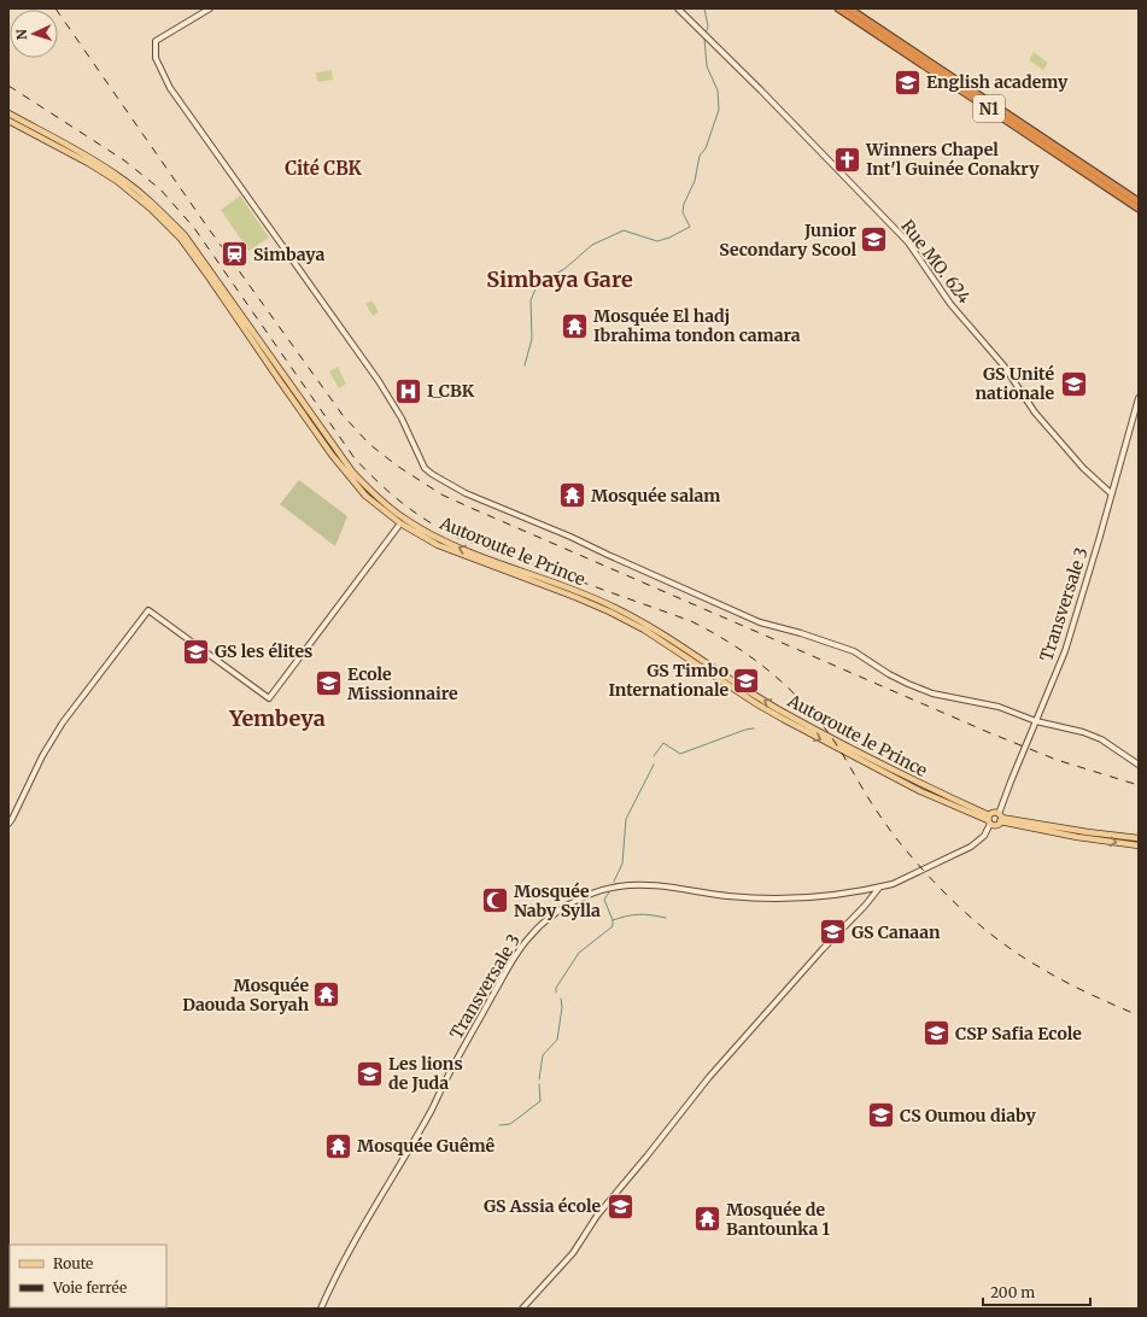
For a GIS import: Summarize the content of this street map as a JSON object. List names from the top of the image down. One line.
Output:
{"streets":{"highway":["N1"],"main road":["Autoroute le Prince"],"street":["Rue MO. 624","Transversale 3"]},"crossings":[["Rue MO. 624","Transversale 3"],["Autoroute le Prince","Transversale 3"]],"districts":["Cité CBK","Simbaya Gare","Yembeya"],"places":{"school or university":["English academy","Junior Secondary Scool","GS Unité nationale","GS les élites","GS Timbo Internationale","Ecole Missionnaire","GS Canaan","CSP Safia Ecole","Les lions de Juda","CS Oumou diaby","GS Assia école"],"church":["Winners Chapel Int'l Guinée Conakry"],"station":["Simbaya"],"temple":["Mosquée El hadj Ibrahima tondon camara","Mosquée salam","Mosquée Daouda Soryah","Mosquée Guêmê","Mosquée de Bantounka 1"],"hospital":["I_CBK"],"mosque":["Mosquée Naby Sylla"]},"legend":["Route","Voie ferrée"],"scale_bar":"200 m","north":"left"}
